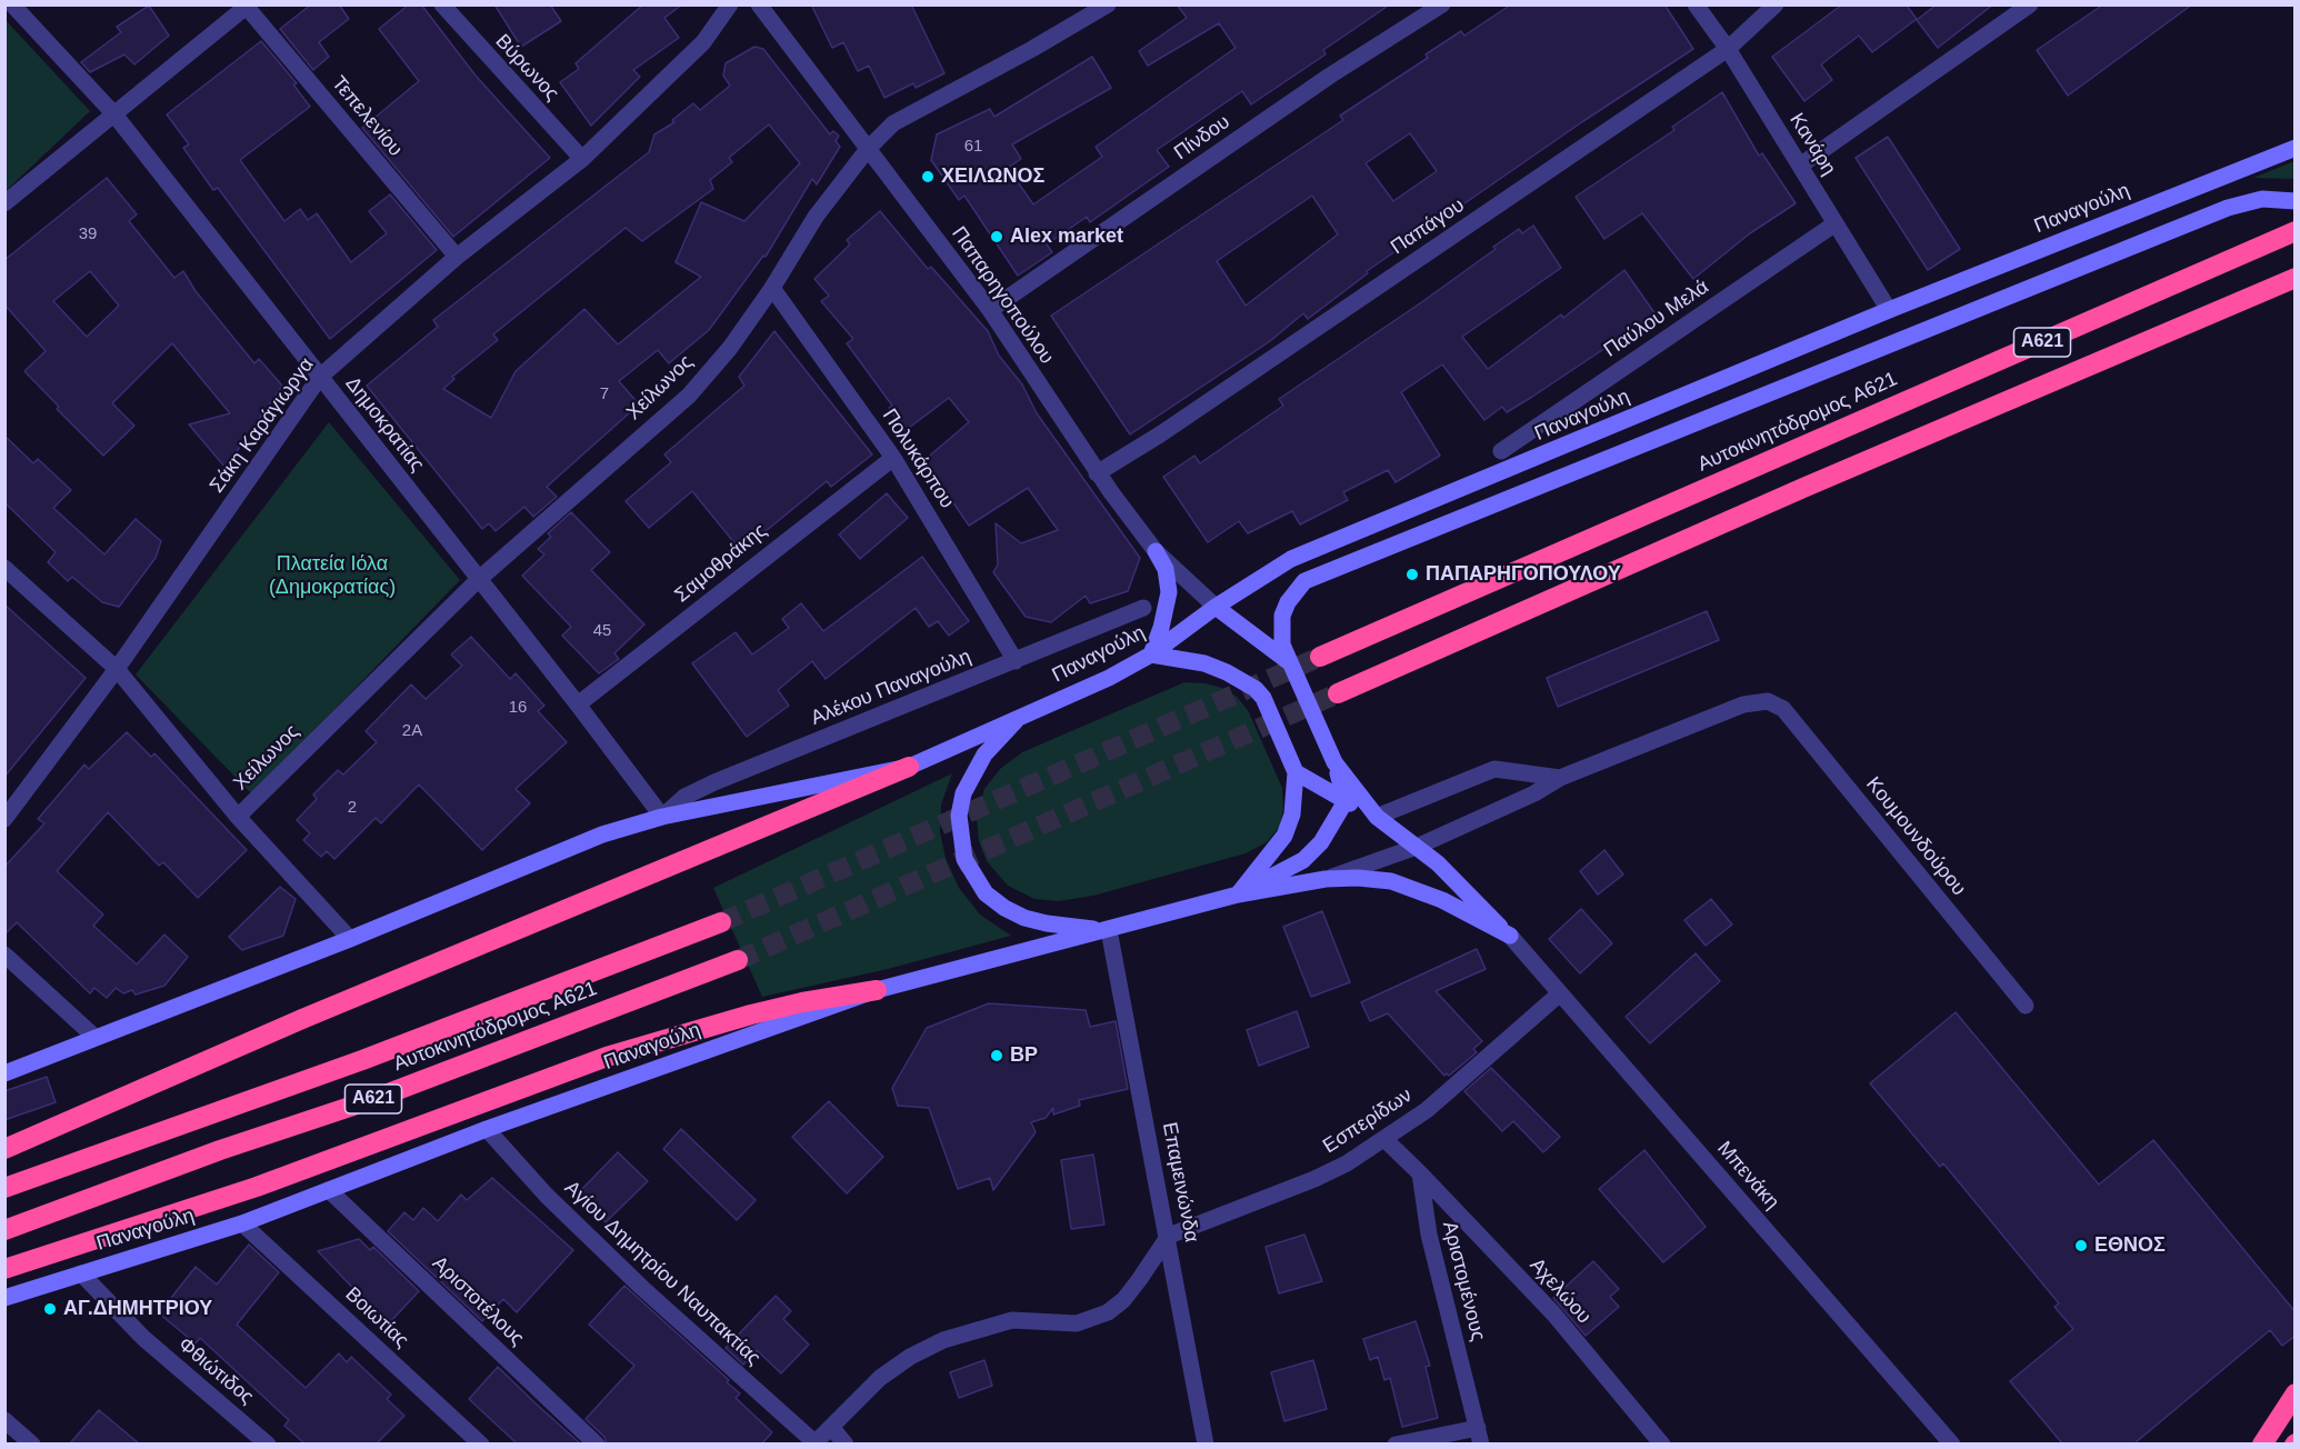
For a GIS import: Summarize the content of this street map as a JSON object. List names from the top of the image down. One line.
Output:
{"streets":{"highway":["Α621","Αυτοκινητόδρομος Α621"],"main road":["Παναγούλη"],"street":["Βύρωνος","Τεπελενίου","Πίνδου","Κανάρη","Παπάγου","Παπαρηγοπούλου","Παύλου Μελά","Χείλωνος","Δημοκρατίας","Σάκη Καράγιωργα","Πολυκάρπου","Σαμοθράκης","Αλέκου Παναγούλη","Κουμουνδούρου","Εσπερίδων","Μπενάκη","Επαμεινώνδα","Αγίου Δημητρίου Ναυπακτίας","Αριστομένους","Αχελώου","Αριστοτέλους","Βοιωτίας","Φθιώτιδος"]},"crossings":[["Βύρωνος","Σάκη Καράγιωργα"],["Τεπελενίου","Σάκη Καράγιωργα"],["Πίνδου","Παπαρηγοπούλου"],["Κανάρη","Παναγούλη"],["Κανάρη","Παπάγου"],["Κανάρη","Παύλου Μελά"],["Παναγούλη","Παπαρηγοπούλου"],["Παναγούλη","Δημοκρατίας"],["Παναγούλη","Αλέκου Παναγούλη"],["Παναγούλη","Κουμουνδούρου"],["Παναγούλη","Μπενάκη"],["Παναγούλη","Επαμεινώνδα"],["Παναγούλη","Αγίου Δημητρίου Ναυπακτίας"],["Παναγούλη","Αριστοτέλους"],["Παναγούλη","Βοιωτίας"],["Παναγούλη","Φθιώτιδος"],["Παπάγου","Παπαρηγοπούλου"],["Παπαρηγοπούλου","Χείλωνος"],["Χείλωνος","Δημοκρατίας"],["Χείλωνος","Πολυκάρπου"],["Δημοκρατίας","Σάκη Καράγιωργα"],["Δημοκρατίας","Σαμοθράκης"],["Δημοκρατίας","Αλέκου Παναγούλη"],["Πολυκάρπου","Σαμοθράκης"],["Πολυκάρπου","Αλέκου Παναγούλη"],["Εσπερίδων","Μπενάκη"],["Εσπερίδων","Επαμεινώνδα"],["Αριστομένους","Αχελώου"]],"parks":["Πλατεία Ιόλα (Δημοκρατίας)"],"places":["ΧΕΙΛΩΝΟΣ","Alex market","ΠΑΠΑΡΗΓΟΠΟΥΛΟΥ","BP","ΕΘΝΟΣ","ΑΓ.ΔΗΜΗΤΡΙΟΥ"],"house_numbers":["61","39","7","45","16","2A","2"]}
